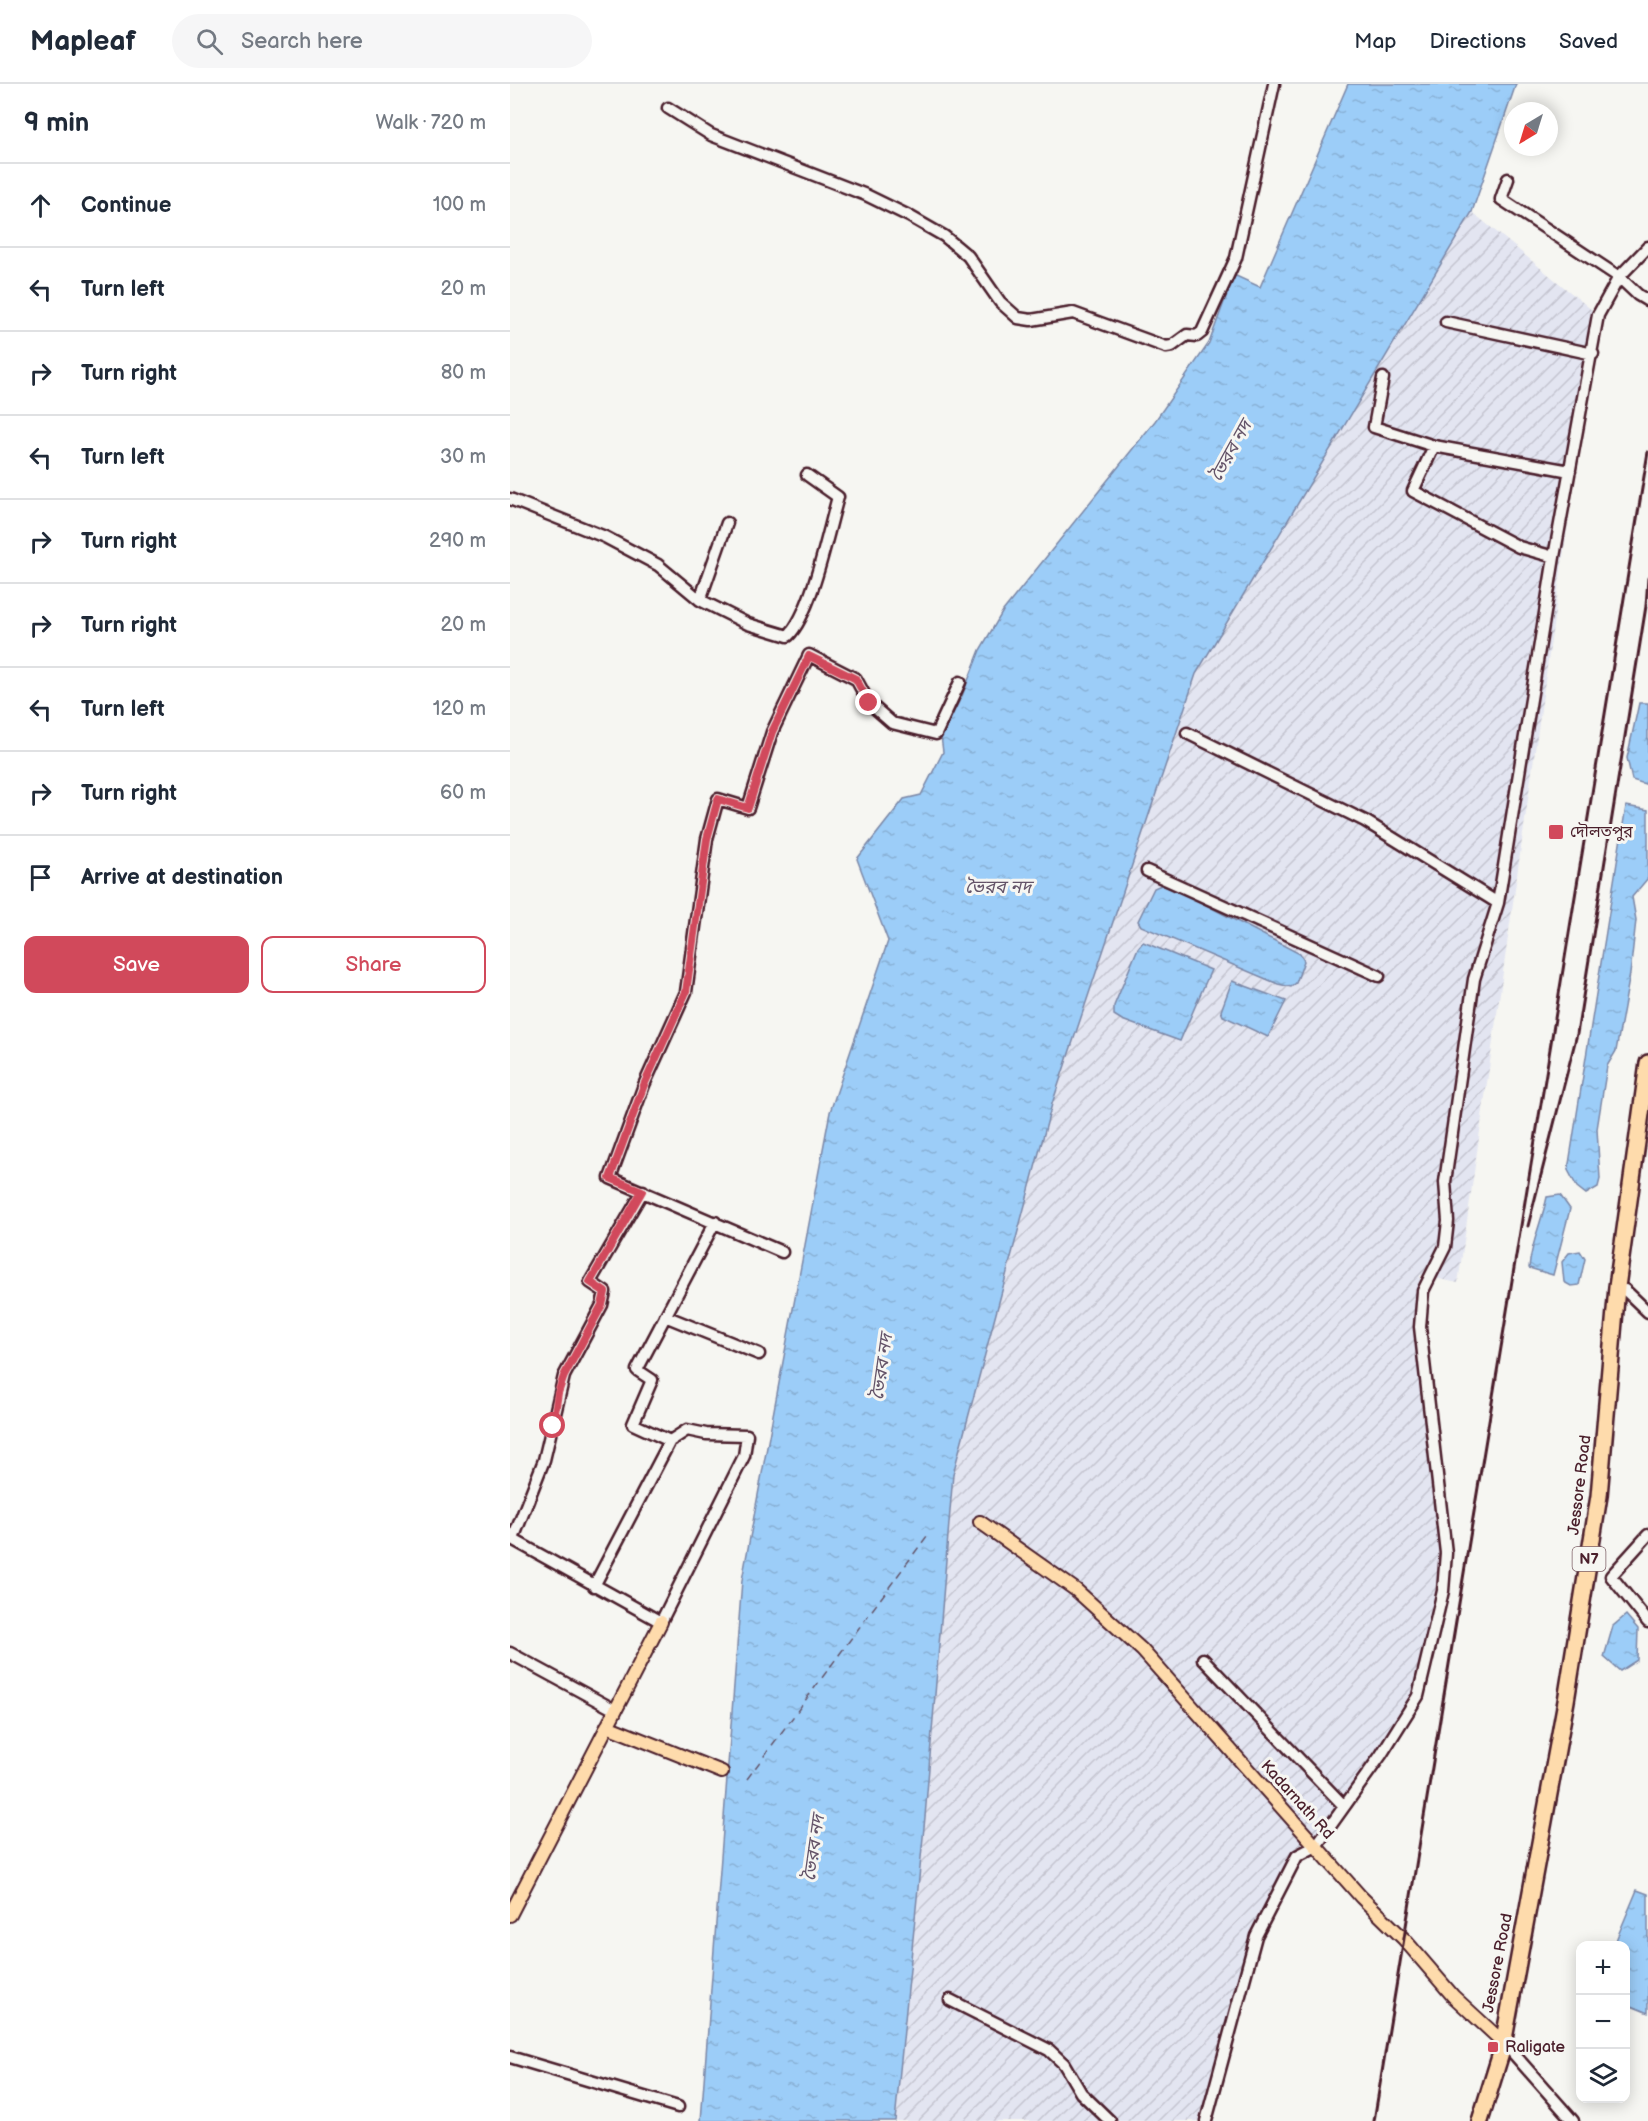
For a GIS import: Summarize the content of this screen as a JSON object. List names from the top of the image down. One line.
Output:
{"streets":{"highway":["Jessore Road","N7"],"main road":["Kadarnath Rd"]},"crossings":[["Jessore Road","Kadarnath Rd"]],"water":["ভৈরব নদ"],"places":{"transit":["দৌলতপুর","Raligate"]},"north":"bottom left","page":{"header":"Mapleaf","search":"Search here","nav":["Map","Directions","Saved"],"heading":["9 min","Walk · 720 m"],"list":[["Continue","100 m"],["Turn left","20 m"],["Turn right","80 m"],["Turn left","30 m"],["Turn right","290 m"],["Turn right","20 m"],["Turn left","120 m"],["Turn right","60 m"],"Arrive at destination"],"buttons":["Save","Share"],"map_buttons":["+","−"]}}
